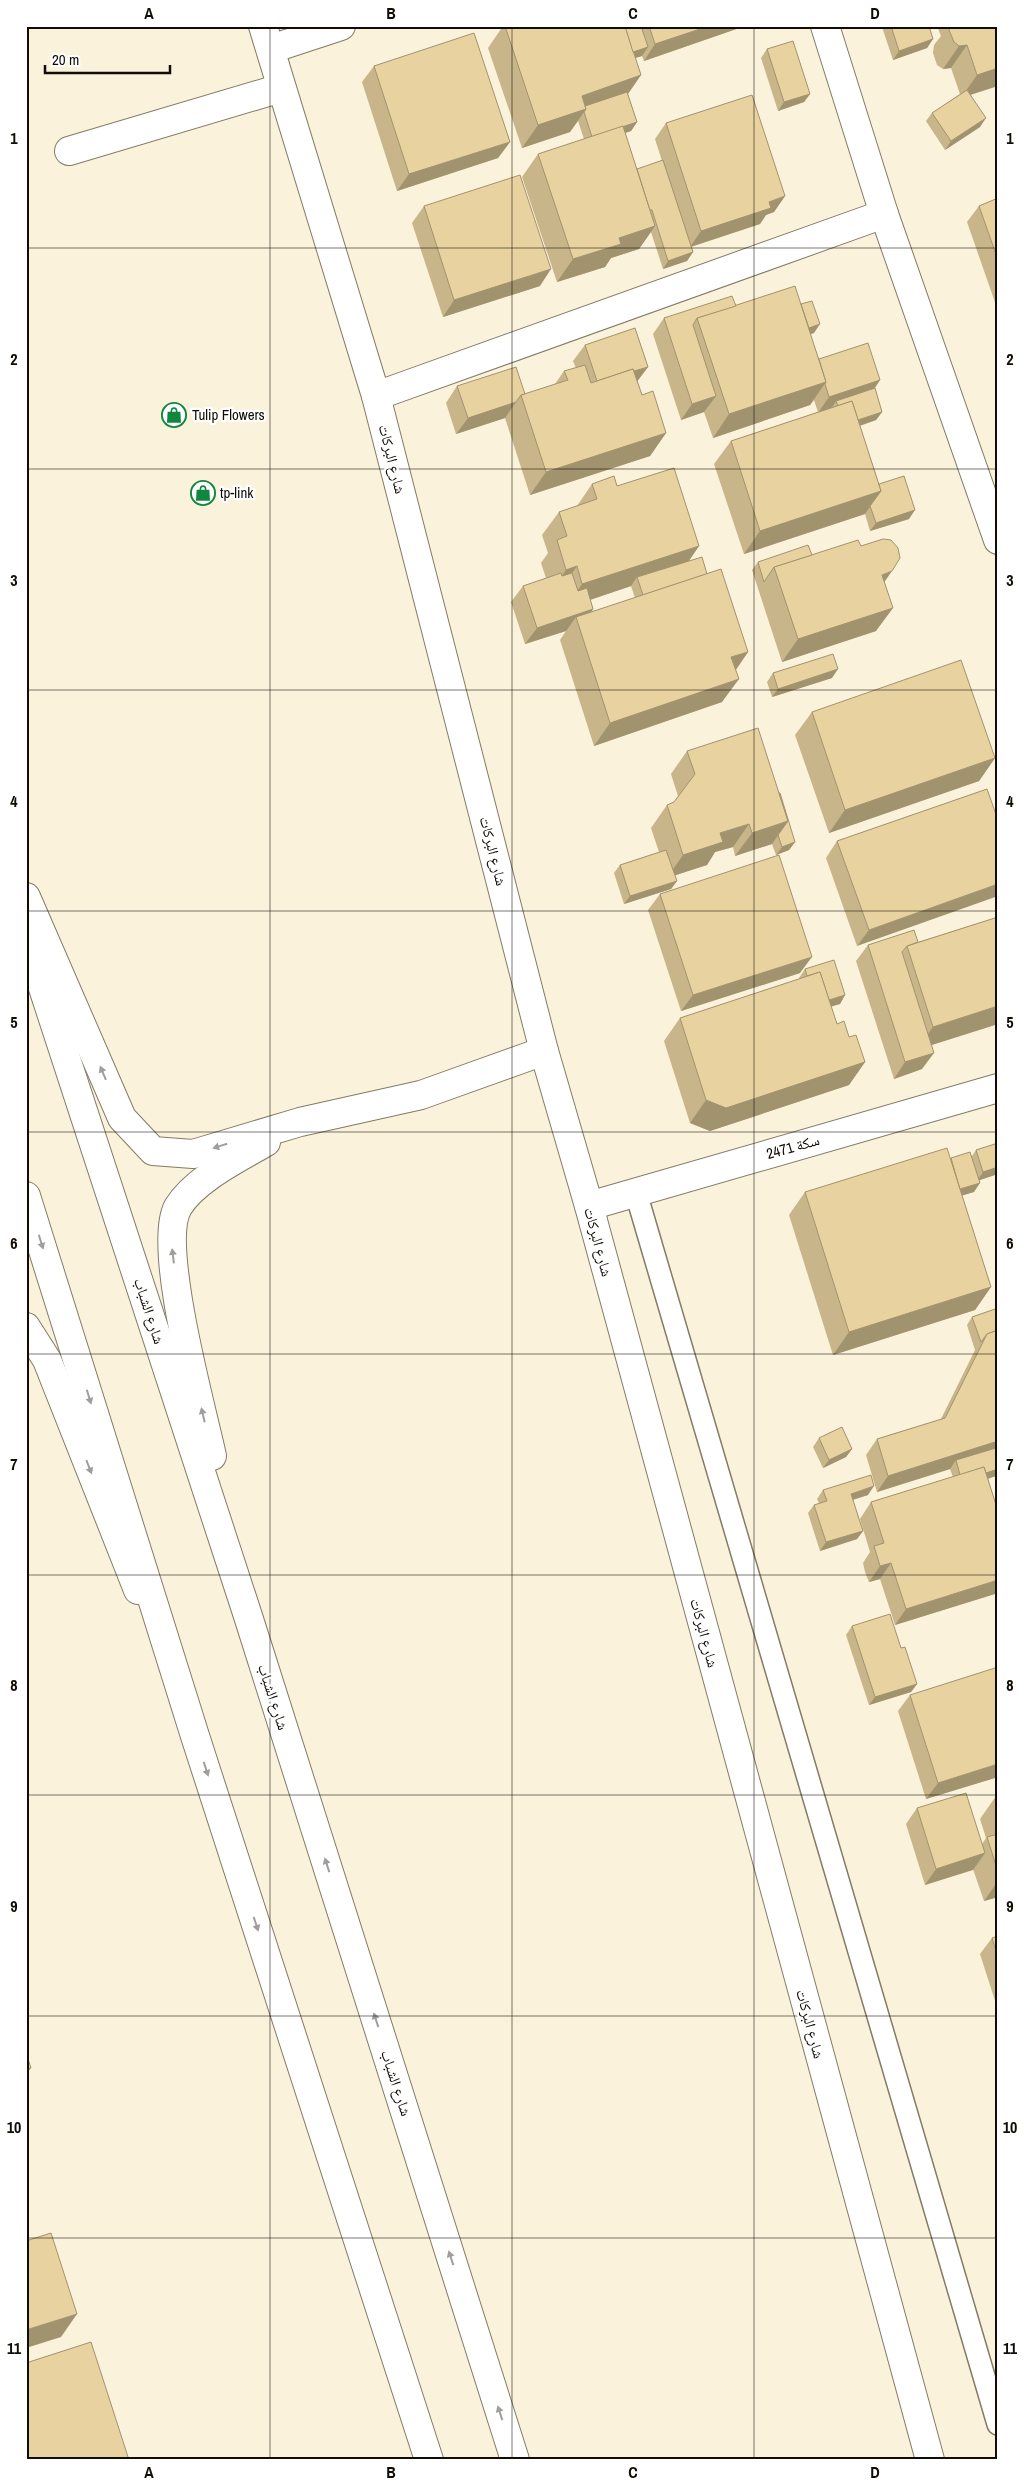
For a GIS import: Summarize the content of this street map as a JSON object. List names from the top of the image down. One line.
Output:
{"streets":{"street":["شارع البركات","سكة 2471","شارع الشباب"]},"crossings":[["شارع البركات","سكة 2471"]],"places":{"shop":["Tulip Flowers","tp-link"]},"scale_bar":"20 m","grid":{"columns":["A","B","C","D"],"rows":["1","2","3","4","5","6","7","8","9","10","11"]}}
